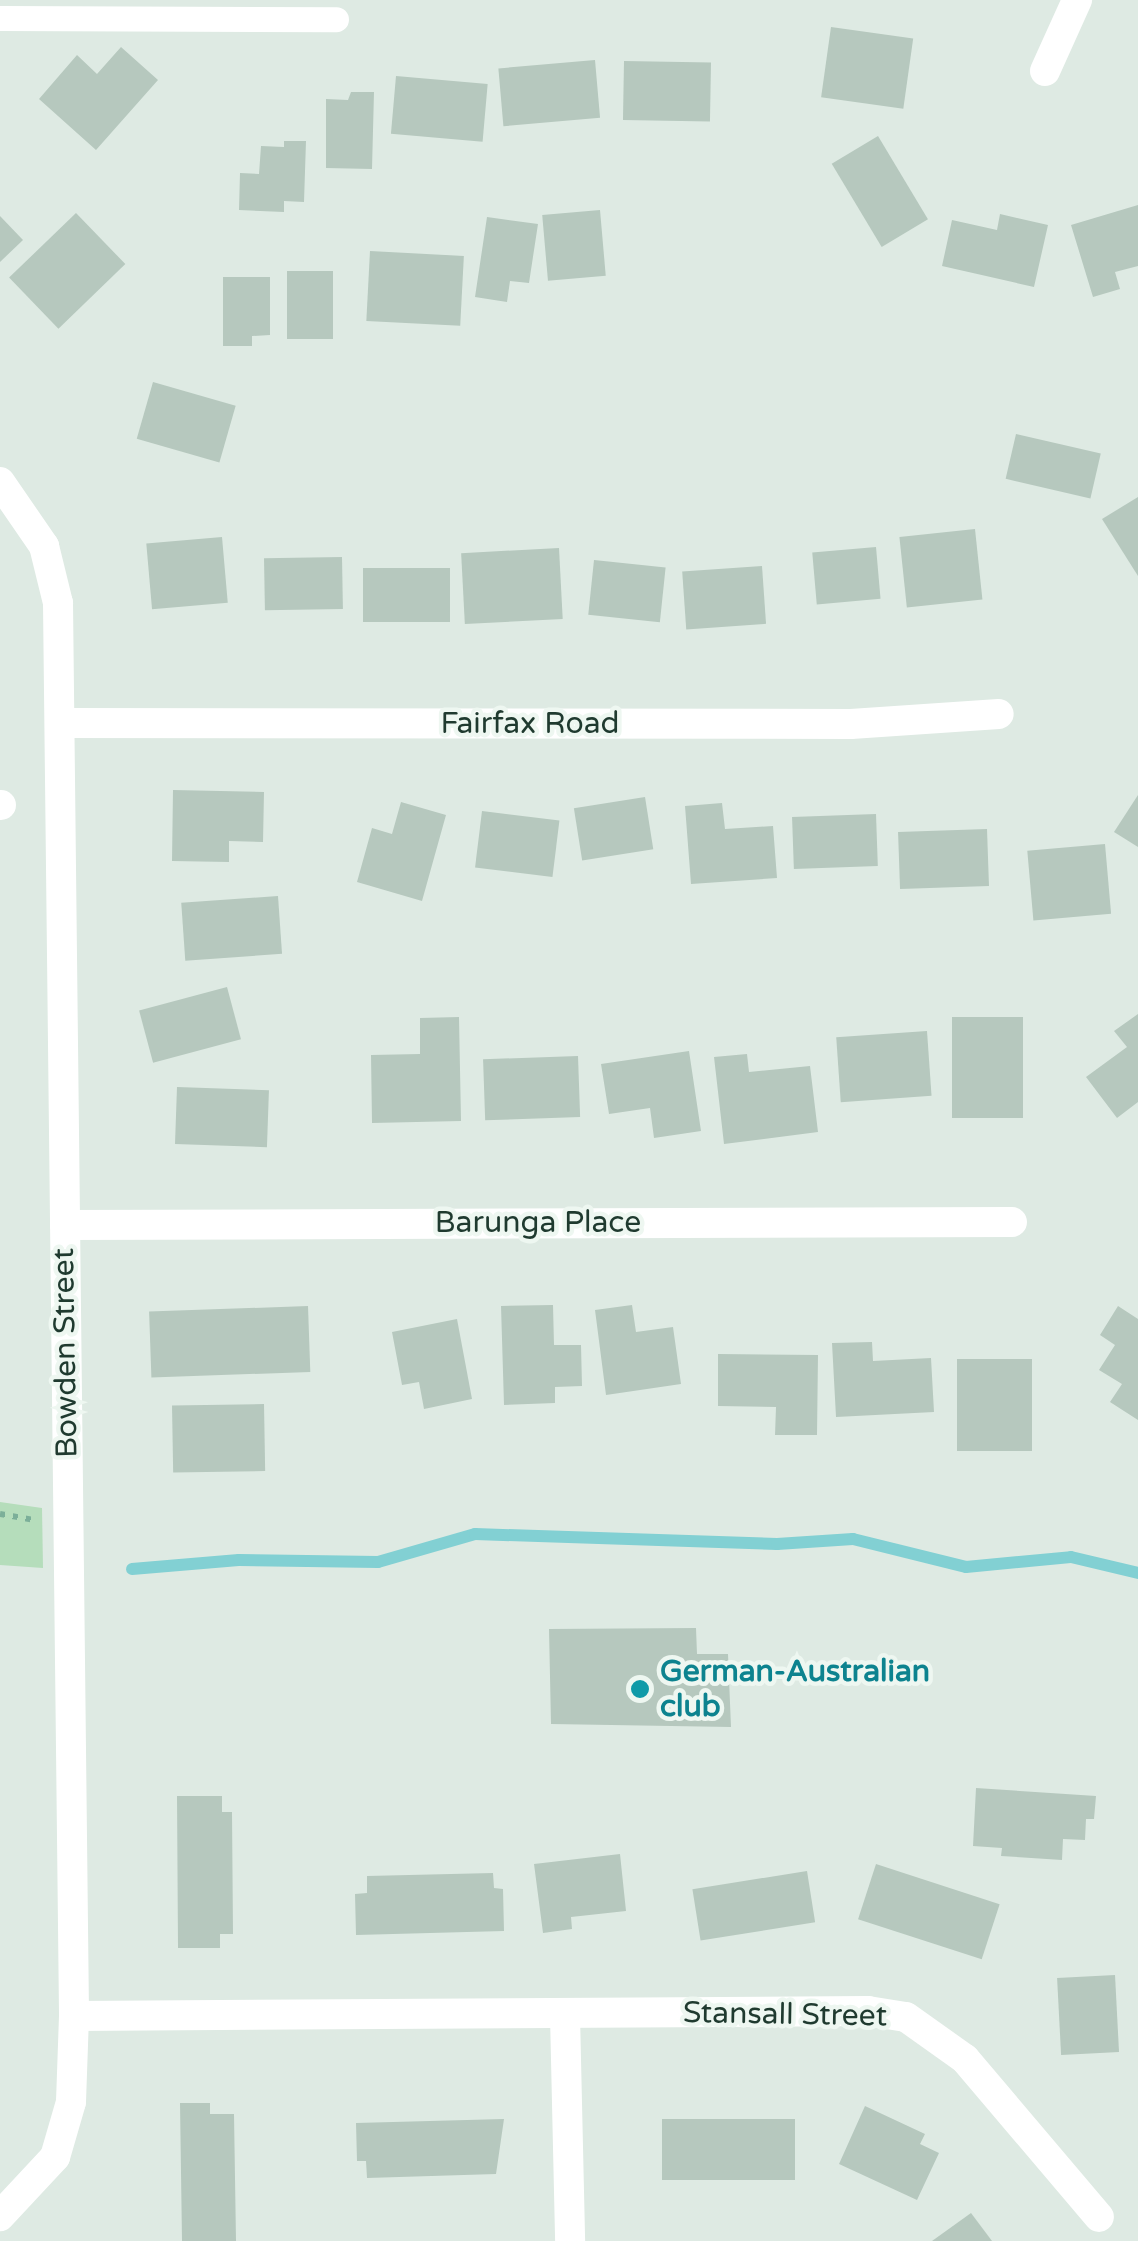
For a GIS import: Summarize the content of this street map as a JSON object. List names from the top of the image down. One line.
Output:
{"streets":{"street":["Fairfax Road","Barunga Place","Bowden Street","Stansall Street"]},"crossings":[["Fairfax Road","Bowden Street"],["Barunga Place","Bowden Street"],["Bowden Street","Stansall Street"]],"places":["German-Australian club"]}
